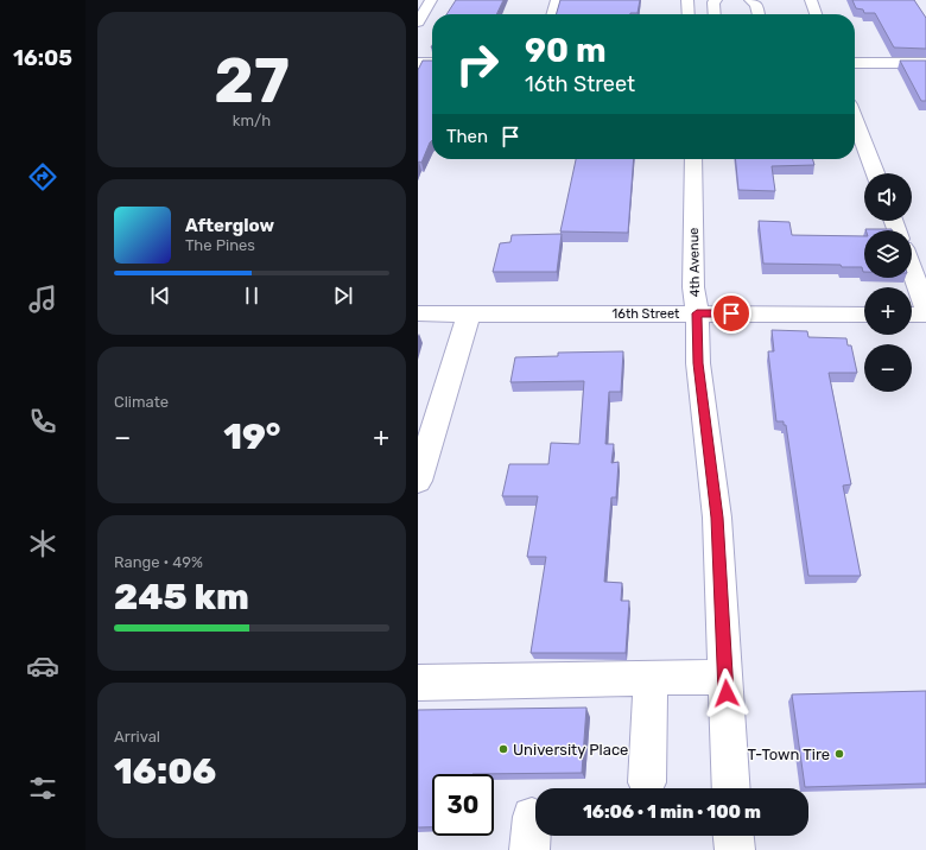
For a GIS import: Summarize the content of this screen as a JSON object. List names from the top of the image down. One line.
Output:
{"streets":{"street":["4th Avenue","16th Street"]},"crossings":[["4th Avenue","16th Street"]],"places":["University Place","T-Town Tire"],"page":{"tabs":"16:05","tile":[["27","km/h"],"Climate",["Range · 49%","245 km"],["Arrival","16:06"]],"turn":["90 m","16th Street"],"then":"Then","map_buttons":["+","−"],"song":["Afterglow","The Pines"],"heat":["−","19°","+"],"limit":"30","trip":"16:06 · 1 min · 100 m"}}
